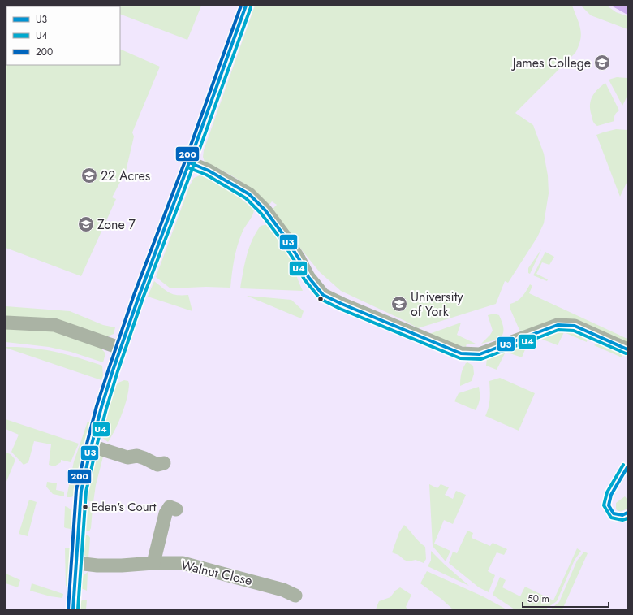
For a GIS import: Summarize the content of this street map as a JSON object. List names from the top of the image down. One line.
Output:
{"streets":{"street":["Walnut Close"]},"places":{"school or university":["James College","22 Acres","Zone 7","University of York"],"other":["Eden's Court"]},"lines":["transit line U3","transit line 200","transit line U4"],"legend":["U3","U4","200"],"scale_bar":"50 m"}
